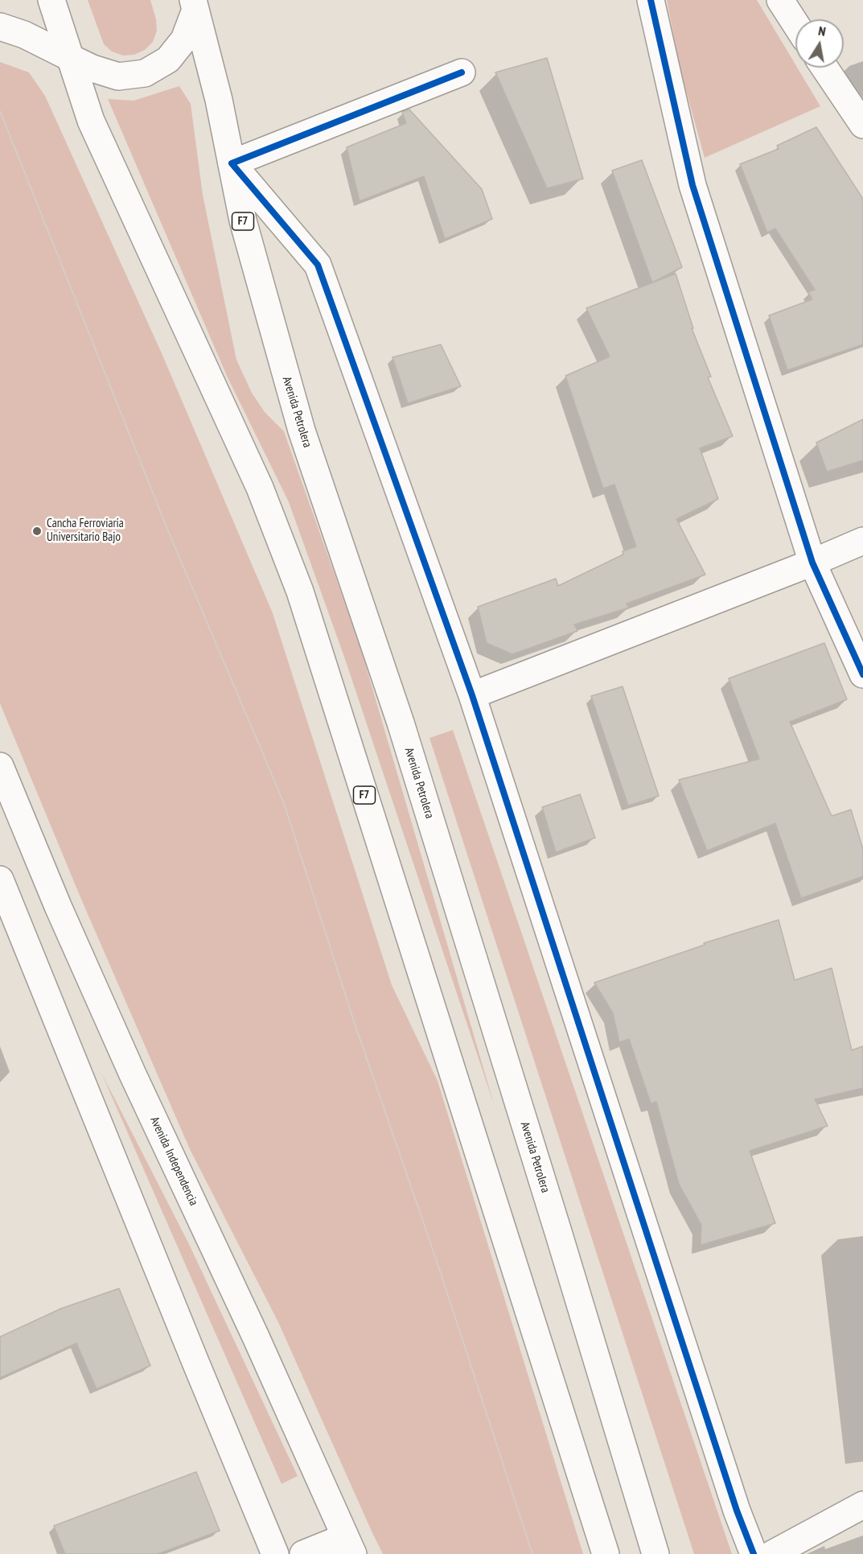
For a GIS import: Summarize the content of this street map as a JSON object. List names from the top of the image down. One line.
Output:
{"streets":{"main road":["F7","Avenida Petrolera","Avenida Independencia"]},"crossings":[["F7","Avenida Petrolera"]],"places":["Cancha Ferroviaria Universitario Bajo"],"north":"top"}
